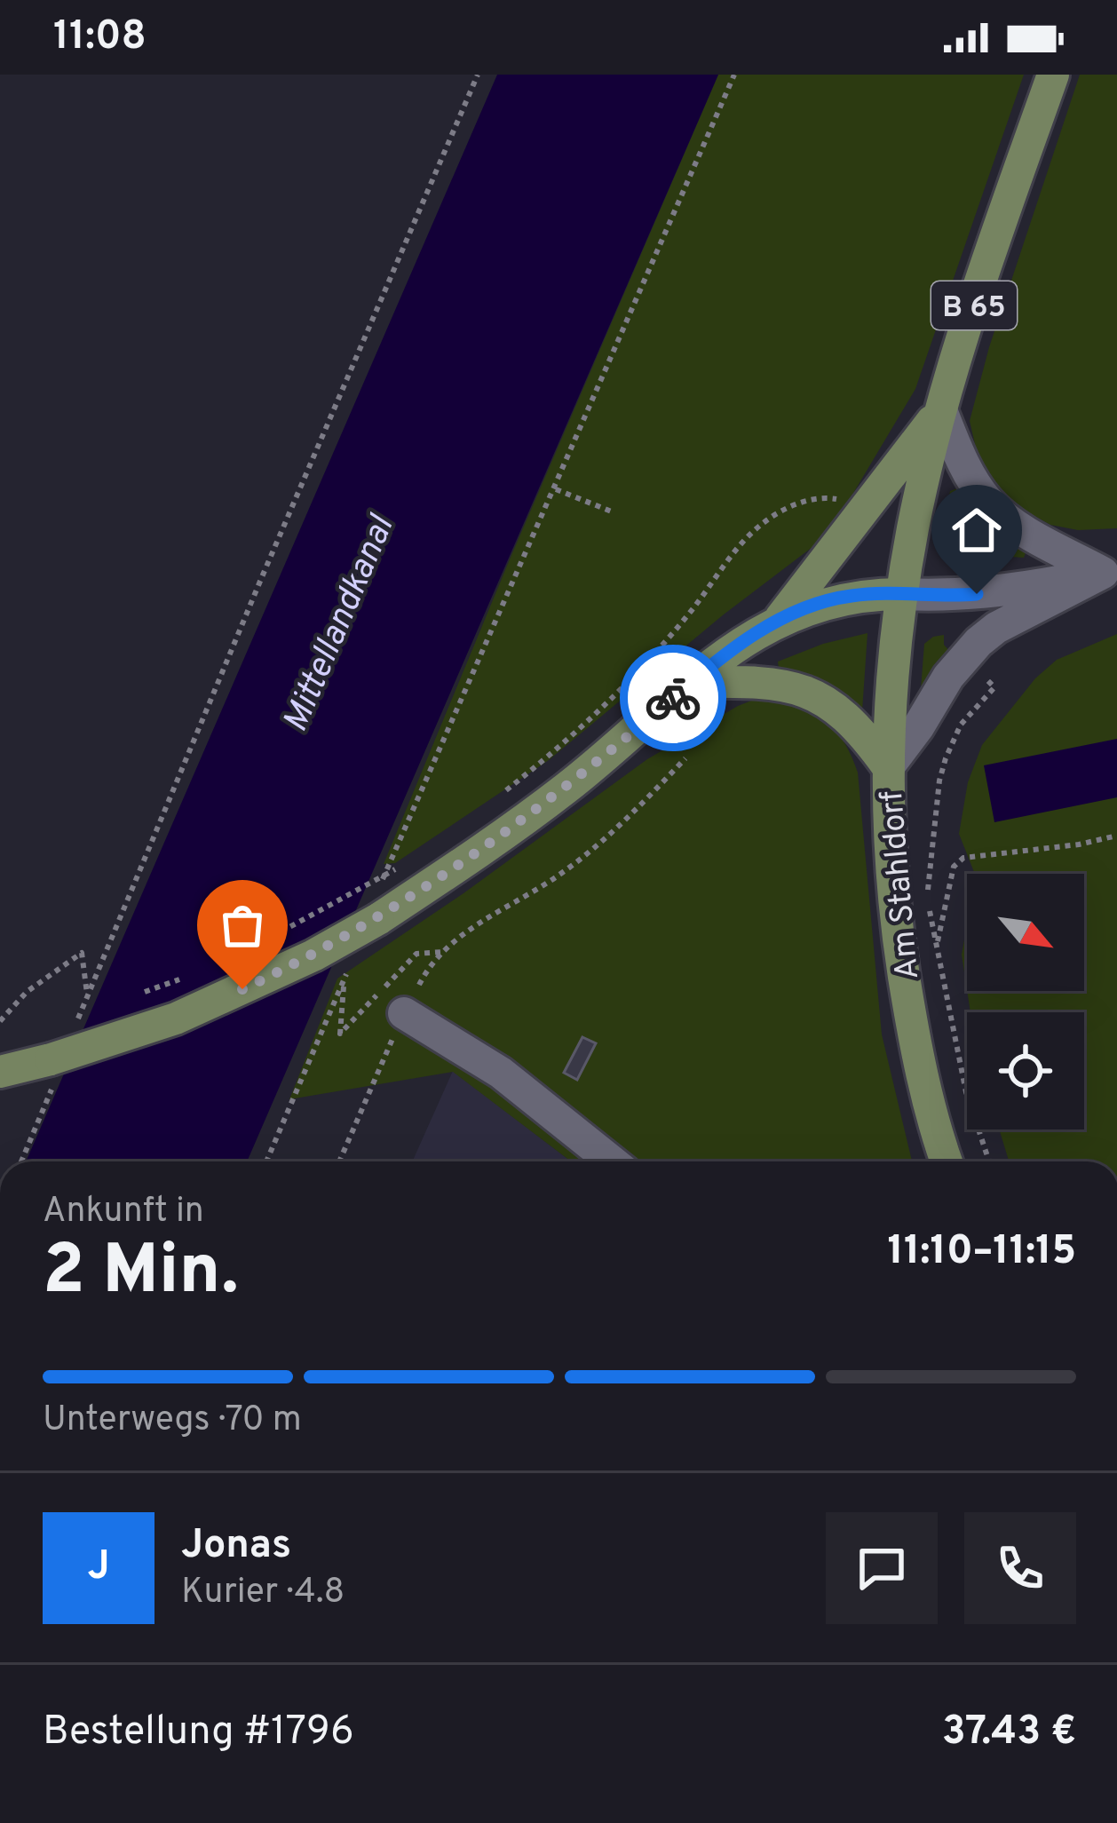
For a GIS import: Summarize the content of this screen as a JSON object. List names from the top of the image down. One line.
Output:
{"streets":{"main road":["B 65","Am Stahldorf"]},"crossings":[["B 65","Am Stahldorf"]],"water":["Mittellandkanal"],"north":"bottom right","page":{"status":"11:08","heading":["2 Min.","Ankunft in","11:10–11:15"],"panel":["Jonas","Kurier · 4.8","Bestellung #1796","37.43 €"],"bar":"Unterwegs · 70 m","round":"J"}}
